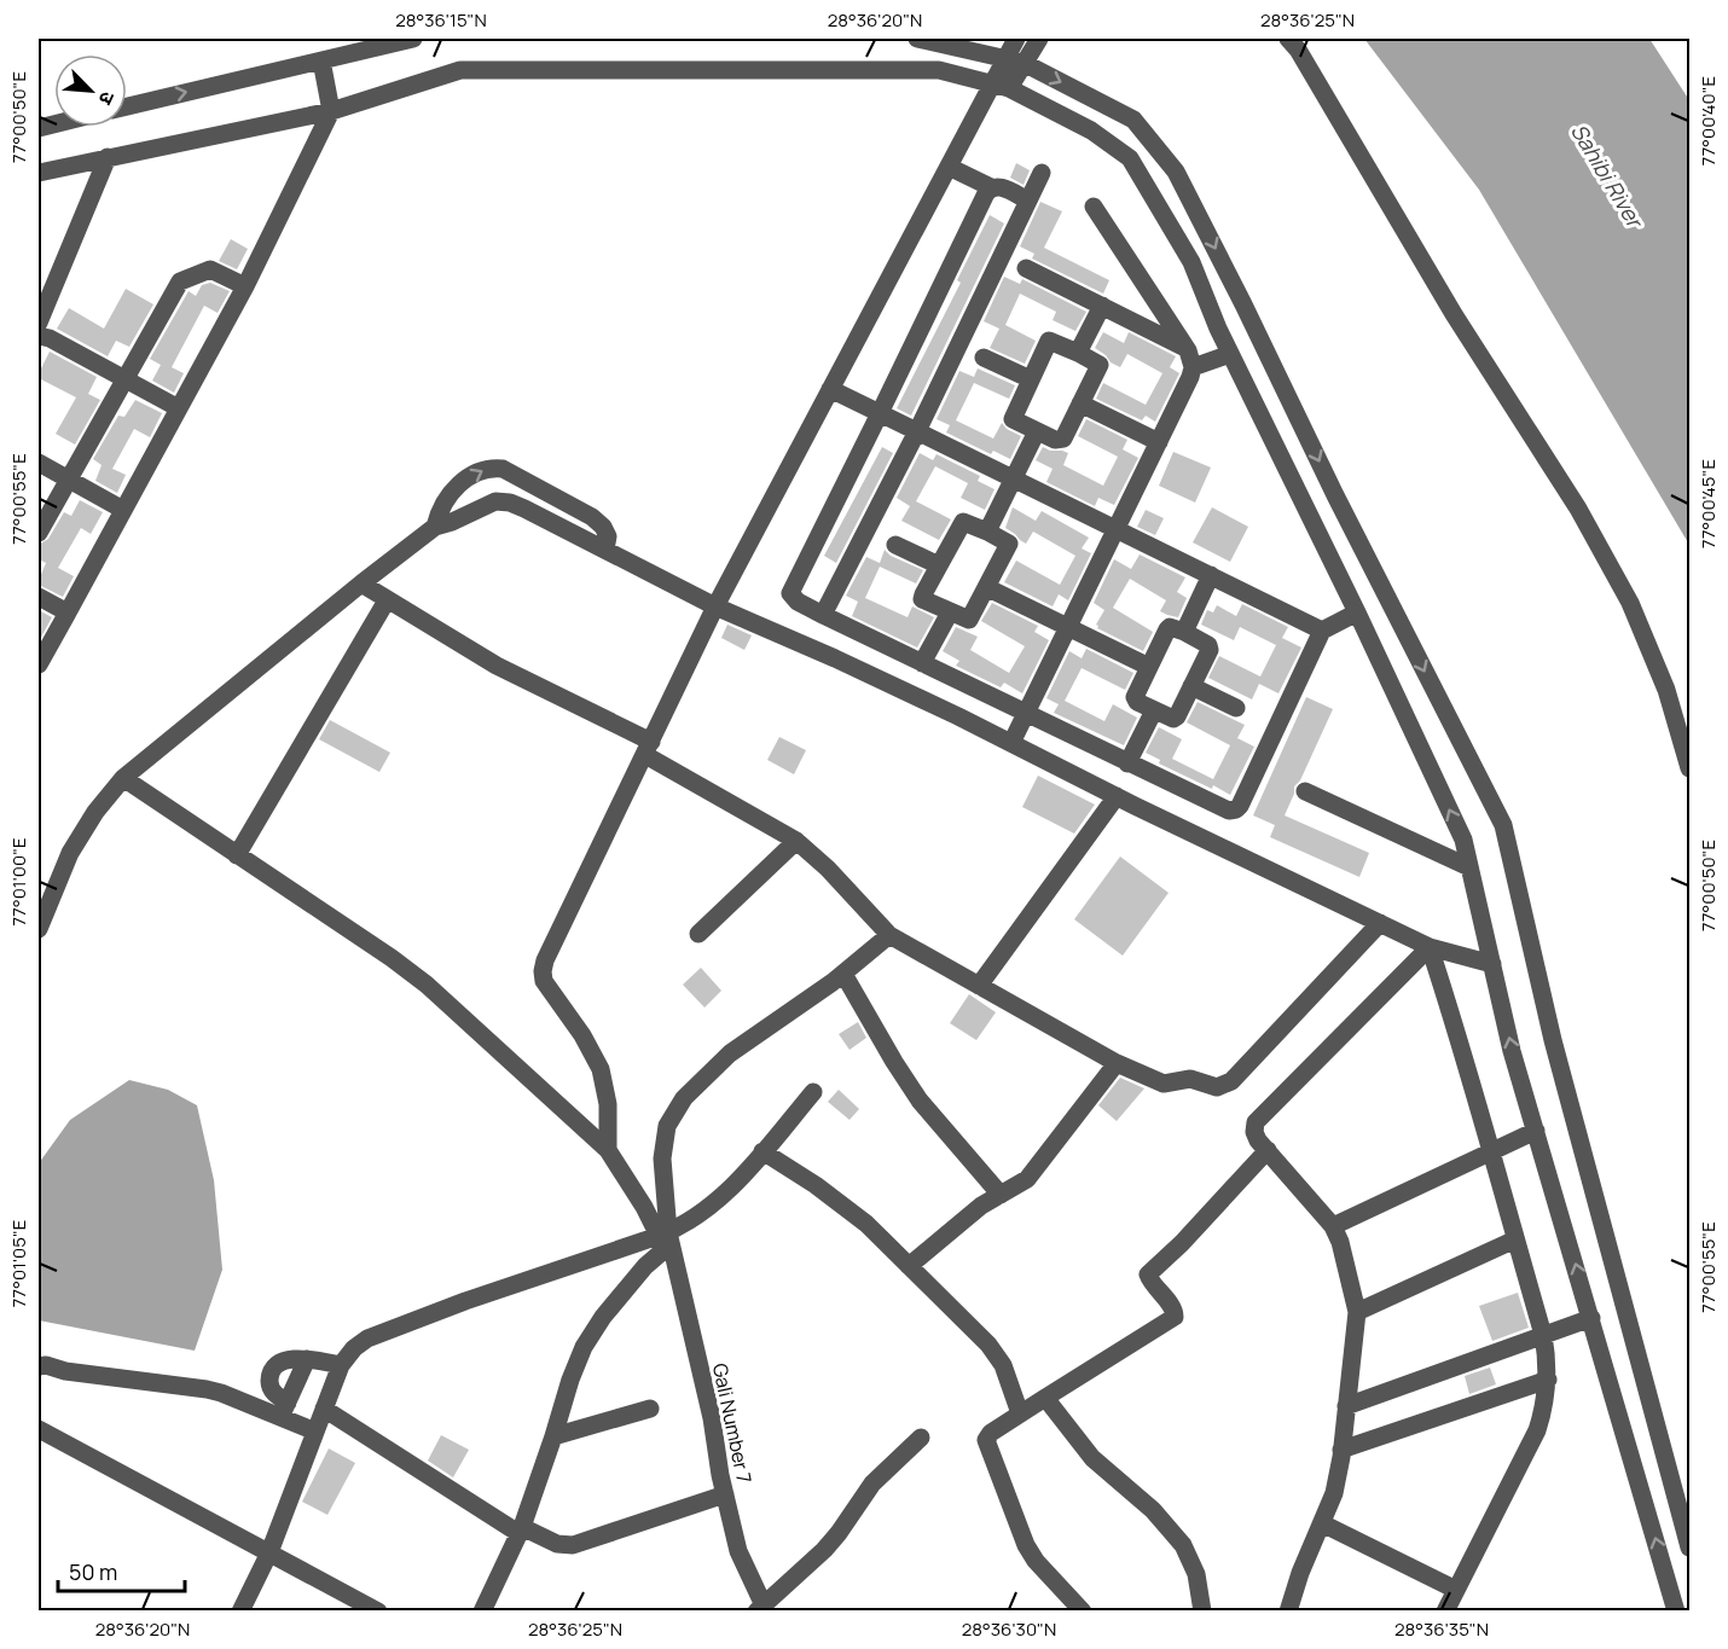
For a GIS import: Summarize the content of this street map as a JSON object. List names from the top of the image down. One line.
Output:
{"streets":{"street":["Gali Number 7"]},"water":["Sahibi River"],"scale_bar":"50 m","north":"bottom right","coordinates":["28°36'15\"N","28°36'20\"N","28°36'25\"N","77°00'50\"E","77°00'40\"E","77°00'55\"E","77°00'45\"E","77°01'00\"E","77°01'05\"E","28°36'30\"N","28°36'35\"N"]}
